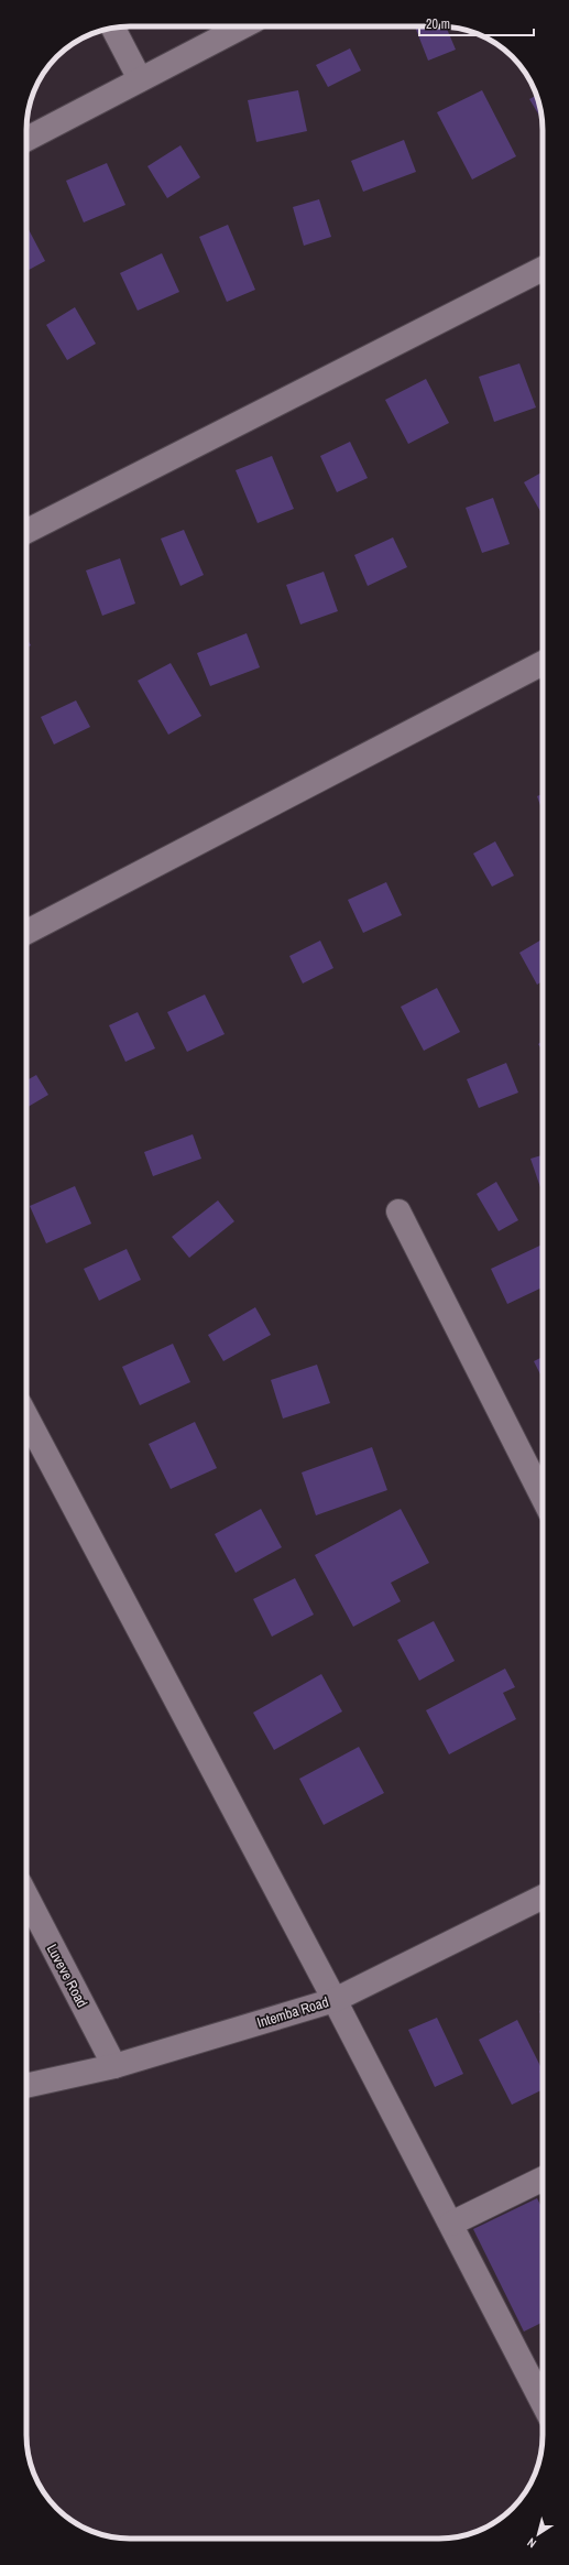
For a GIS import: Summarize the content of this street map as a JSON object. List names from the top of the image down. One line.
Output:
{"streets":{"street":["Luveve Road","Intemba Road"]},"crossings":[["Luveve Road","Intemba Road"]],"scale_bar":"20 m","north":"bottom left"}
